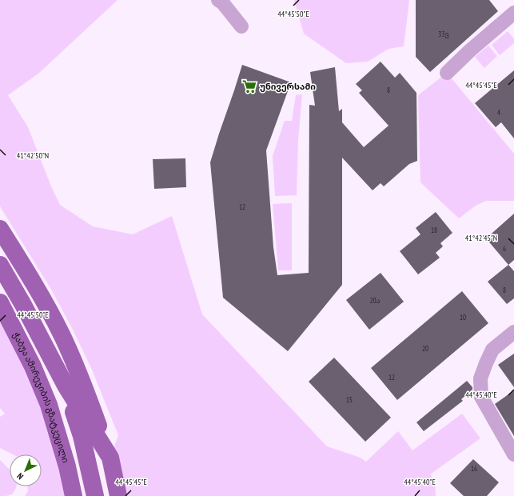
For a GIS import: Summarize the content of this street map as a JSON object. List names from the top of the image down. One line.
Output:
{"streets":{"main road":["ჭაბუა ამირეჯიბის გზატკეცილი"]},"places":{"supermarket":["უნივერსამი"]},"house_numbers":["33ვ","8","4","12","18","6","8","20ა","10","20","12","15","16"],"north":"bottom left","coordinates":["44°45'50\"E","44°45'45\"E","41°42'50\"N","41°42'45\"N","44°45'40\"E"]}
